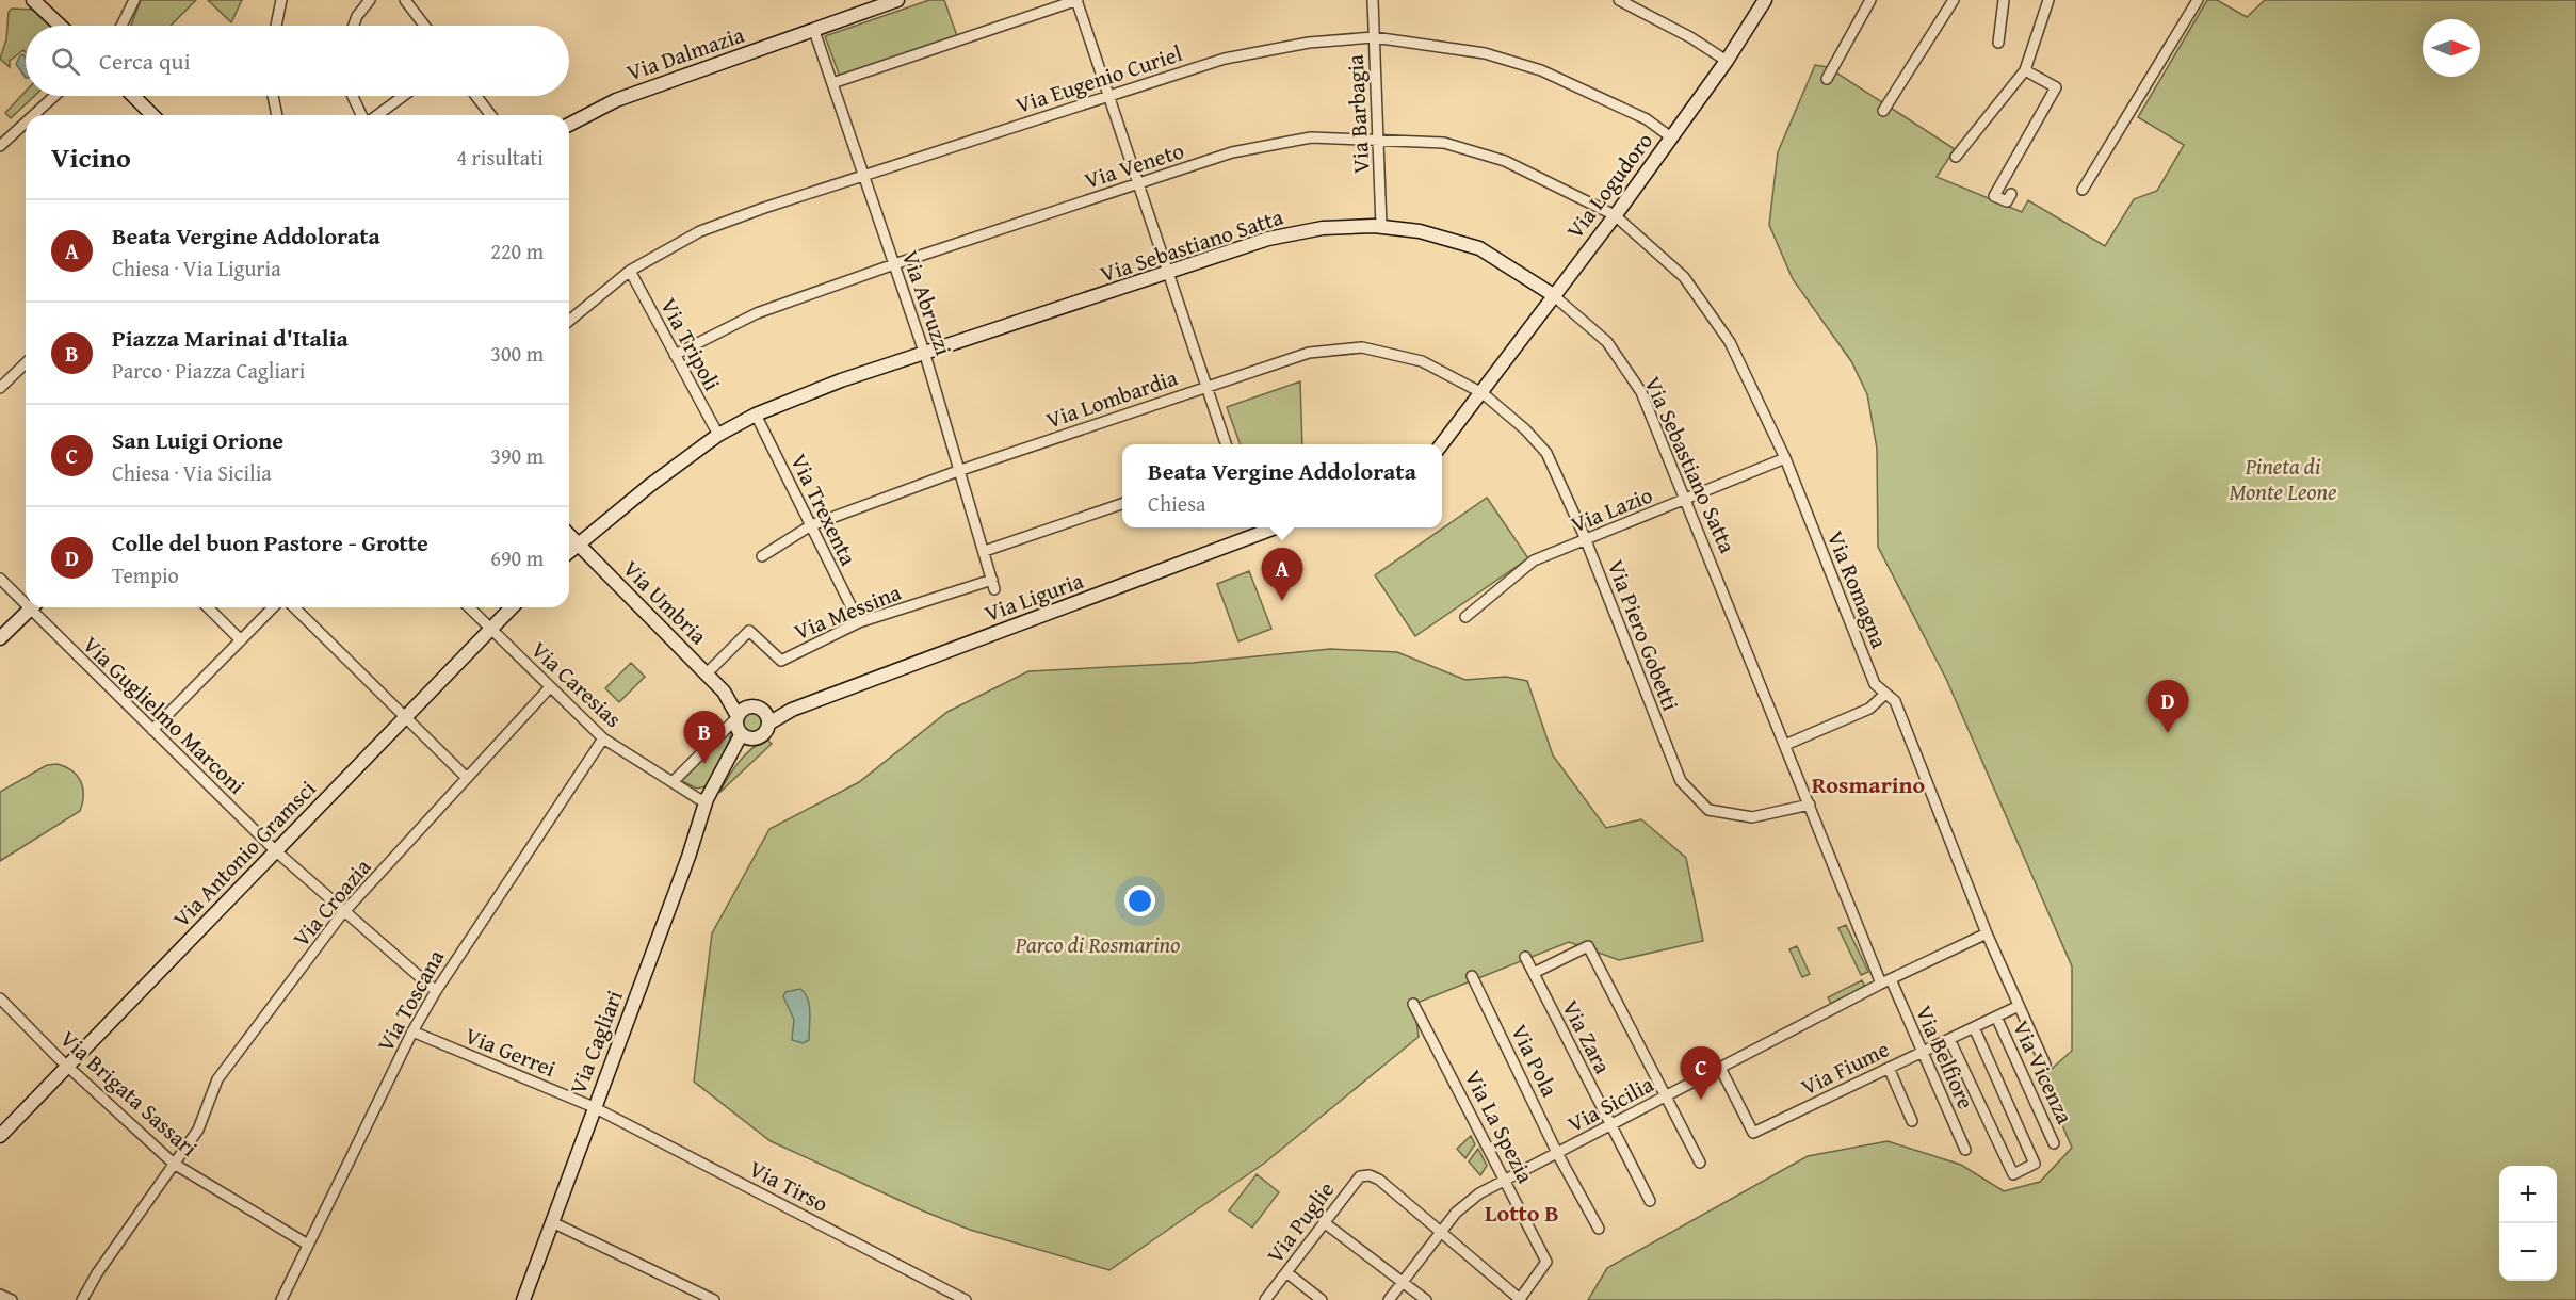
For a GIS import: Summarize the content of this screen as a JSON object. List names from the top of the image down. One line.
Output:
{"streets":{"street":["Via Dalmazia","Via Eugenio Curiel","Via Barbagia","Via Veneto","Via Logudoro","Via Sebastiano Satta","Via Abruzzi","Via Tripoli","Via Lombardia","Via Trexenta","Via Lazio","Via Romagna","Via Liguria","Via Umbria","Via Messina","Via Piero Gobetti","Via Caresias","Via Guglielmo Marconi","Via Antonio Gramsci","Via Croazia","Via Toscana","Via Zara","Via Cagliari","Via Gerrei","Via Belfiore","Via Pola","Via Fiume","Via Vicenza","Via Brigata Sassari","Via Sicilia","Via La Spezia","Via Tirso","Via Puglie"]},"crossings":[["Via Dalmazia","Via Abruzzi"],["Via Eugenio Curiel","Via Barbagia"],["Via Eugenio Curiel","Via Logudoro"],["Via Eugenio Curiel","Via Abruzzi"],["Via Eugenio Curiel","Via Tripoli"],["Via Barbagia","Via Veneto"],["Via Barbagia","Via Sebastiano Satta"],["Via Veneto","Via Logudoro"],["Via Veneto","Via Abruzzi"],["Via Veneto","Via Tripoli"],["Via Veneto","Via Romagna"],["Via Logudoro","Via Sebastiano Satta"],["Via Logudoro","Via Lombardia"],["Via Logudoro","Via Romagna"],["Via Logudoro","Via Piero Gobetti"],["Via Sebastiano Satta","Via Abruzzi"],["Via Sebastiano Satta","Via Tripoli"],["Via Sebastiano Satta","Via Trexenta"],["Via Sebastiano Satta","Via Lazio"],["Via Sebastiano Satta","Via Umbria"],["Via Sebastiano Satta","Via Piero Gobetti"],["Via Sebastiano Satta","Via Belfiore"],["Via Sebastiano Satta","Via Sicilia"],["Via Abruzzi","Via Lombardia"],["Via Abruzzi","Via Messina"],["Via Lombardia","Via Trexenta"],["Via Lombardia","Via Piero Gobetti"],["Via Trexenta","Via Messina"],["Via Lazio","Via Romagna"],["Via Lazio","Via Piero Gobetti"],["Via Romagna","Via Fiume"],["Via Romagna","Via Sicilia"],["Via Liguria","Via Umbria"],["Via Liguria","Via Cagliari"],["Via Umbria","Via Messina"],["Via Umbria","Via Cagliari"],["Via Caresias","Via Antonio Gramsci"],["Via Caresias","Via Croazia"],["Via Caresias","Via Toscana"],["Via Caresias","Via Cagliari"],["Via Guglielmo Marconi","Via Antonio Gramsci"],["Via Guglielmo Marconi","Via Croazia"],["Via Guglielmo Marconi","Via Toscana"],["Via Antonio Gramsci","Via Brigata Sassari"],["Via Croazia","Via Brigata Sassari"],["Via Toscana","Via Gerrei"],["Via Toscana","Via Brigata Sassari"],["Via Zara","Via Sicilia"],["Via Cagliari","Via Gerrei"],["Via Cagliari","Via Tirso"],["Via Gerrei","Via Tirso"],["Via Belfiore","Via Fiume"],["Via Belfiore","Via Sicilia"],["Via Pola","Via Sicilia"],["Via Fiume","Via Vicenza"],["Via Fiume","Via Sicilia"],["Via Sicilia","Via La Spezia"],["Via Sicilia","Via Puglie"]],"districts":["Rosmarino","Lotto B"],"parks":["Pineta di Monte Leone","Parco di Rosmarino"],"north":"right","page":{"search":"Cerca qui","heading":["Vicino","4 risultati"],"list":[{"mark":"A","name":"Beata Vergine Addolorata","note":"Chiesa · Via Liguria","value":"220 m"},{"mark":"B","name":"Piazza Marinai d'Italia","note":"Parco · Piazza Cagliari","value":"300 m"},{"mark":"C","name":"San Luigi Orione","note":"Chiesa · Via Sicilia","value":"390 m"},{"mark":"D","name":"Colle del buon Pastore - Grotte","note":"Tempio","value":"690 m"}],"popup":["Beata Vergine Addolorata","Chiesa"],"pins":["A","D","B","C"],"map_buttons":["+","−"]}}
